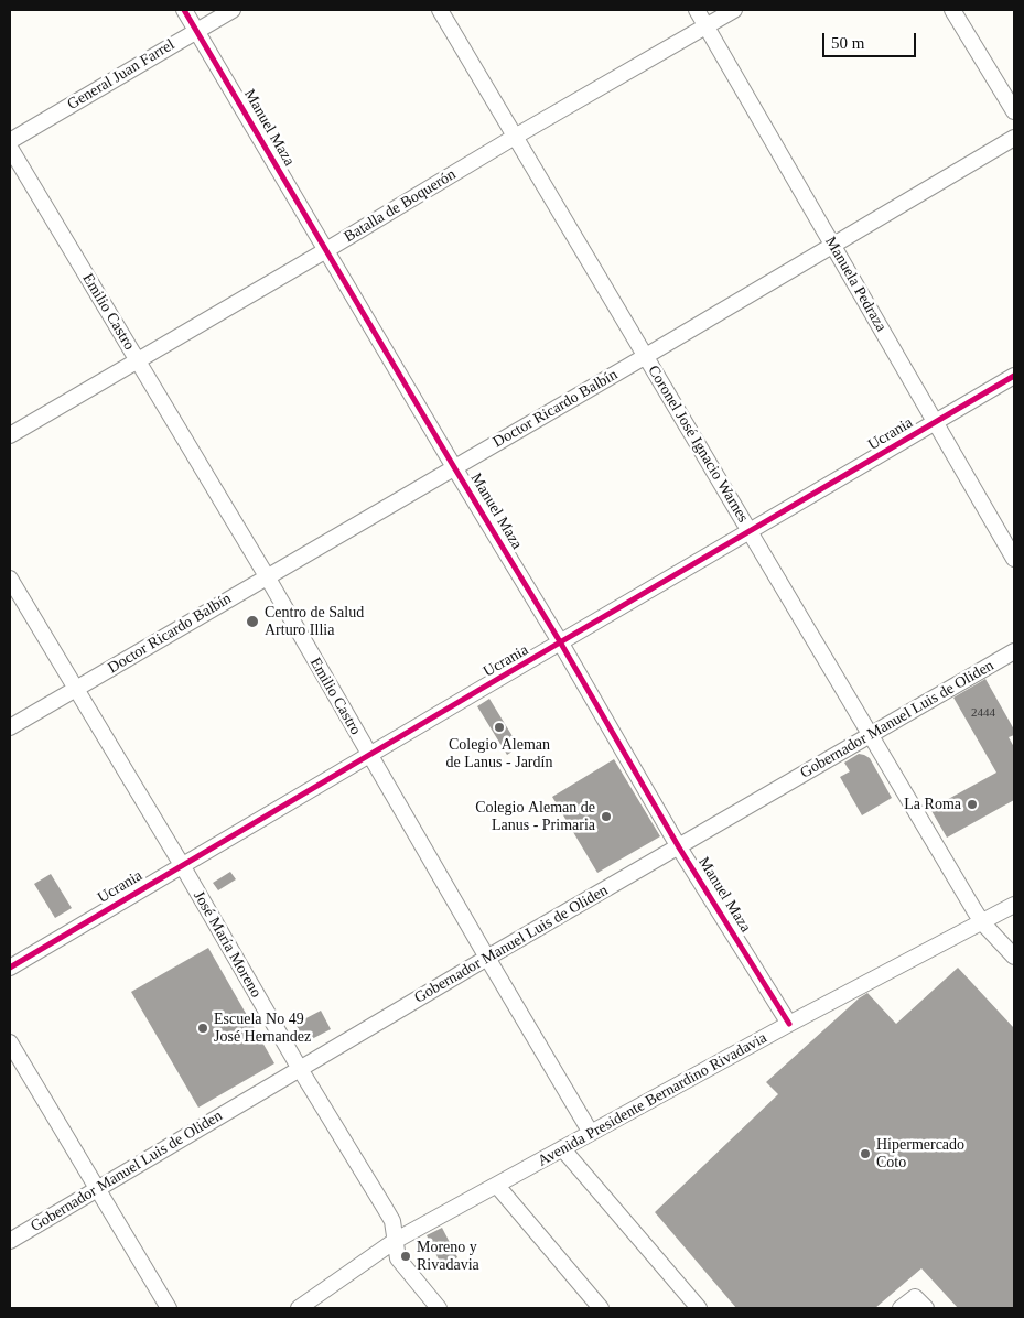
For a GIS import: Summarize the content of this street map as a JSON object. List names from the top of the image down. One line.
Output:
{"streets":{"street":["General Juan Farrel","Manuel Maza","Batalla de Boquerón","Manuela Pedraza","Emilio Castro","Doctor Ricardo Balbín","Ucrania","Coronel José Ignacio Warnes","Gobernador Manuel Luis de Oliden","José María Moreno","Avenida Presidente Bernardino Rivadavia"]},"crossings":[["General Juan Farrel","Manuel Maza"],["Manuel Maza","Batalla de Boquerón"],["Manuel Maza","Doctor Ricardo Balbín"],["Manuel Maza","Ucrania"],["Manuel Maza","Gobernador Manuel Luis de Oliden"],["Manuel Maza","Avenida Presidente Bernardino Rivadavia"],["Batalla de Boquerón","Manuela Pedraza"],["Batalla de Boquerón","Emilio Castro"],["Batalla de Boquerón","Coronel José Ignacio Warnes"],["Manuela Pedraza","Doctor Ricardo Balbín"],["Manuela Pedraza","Ucrania"],["Emilio Castro","Doctor Ricardo Balbín"],["Emilio Castro","Ucrania"],["Emilio Castro","Gobernador Manuel Luis de Oliden"],["Emilio Castro","Avenida Presidente Bernardino Rivadavia"],["Doctor Ricardo Balbín","Coronel José Ignacio Warnes"],["Doctor Ricardo Balbín","José María Moreno"],["Ucrania","Coronel José Ignacio Warnes"],["Ucrania","José María Moreno"],["Coronel José Ignacio Warnes","Gobernador Manuel Luis de Oliden"],["Coronel José Ignacio Warnes","Avenida Presidente Bernardino Rivadavia"],["Gobernador Manuel Luis de Oliden","José María Moreno"],["José María Moreno","Avenida Presidente Bernardino Rivadavia"]],"places":["Centro de Salud Arturo Illia","Colegio Aleman de Lanus - Jardín","La Roma","Colegio Aleman de Lanus - Primaria","Escuela No 49 José Hernandez","Hipermercado Coto","Moreno y Rivadavia"],"house_numbers":["2444"],"scale_bar":"50 m"}
